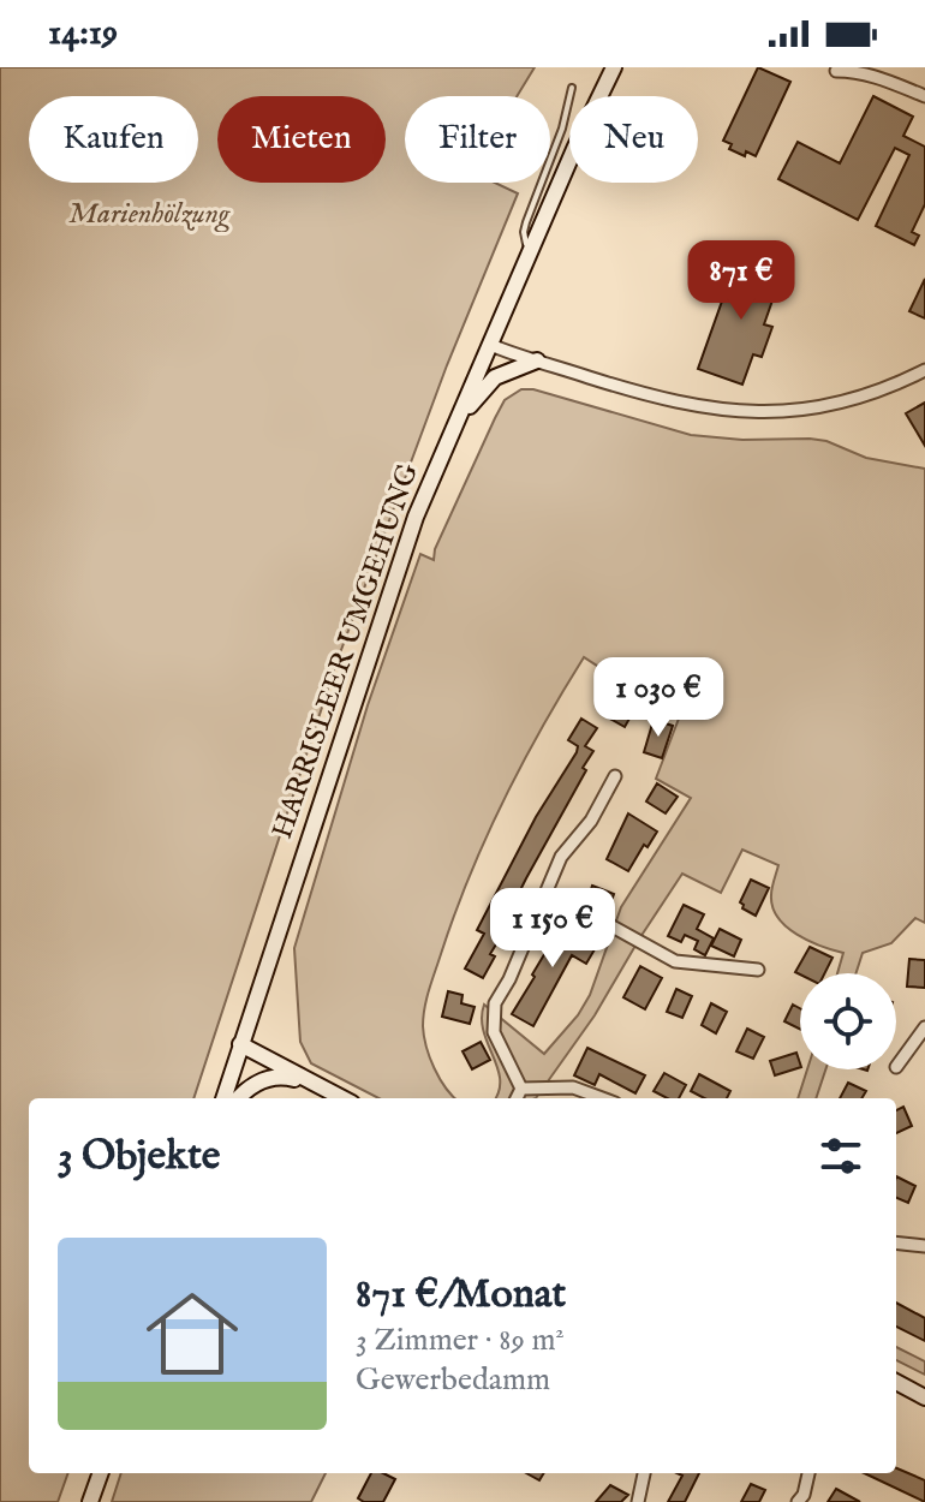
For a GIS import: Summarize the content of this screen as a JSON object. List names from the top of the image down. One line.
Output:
{"streets":{"main road":["HARRISLEER UMGEHUNG"]},"parks":["Marienhölzung"],"page":{"status":"14:19","chip":["Kaufen","Mieten","Filter","Neu"],"price":["871 €","1 030 €","1 150 €"],"heading":"3 Objekte","list":[{"name":"871 €/Monat","note":"3 Zimmer · 89 m² · Gewerbedamm"}]}}
